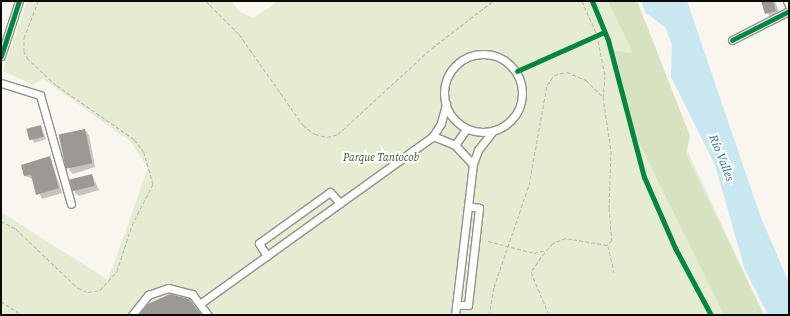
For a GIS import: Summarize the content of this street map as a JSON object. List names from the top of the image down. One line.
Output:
{"water":["Río Valles"],"parks":["Parque Tantocob"]}
